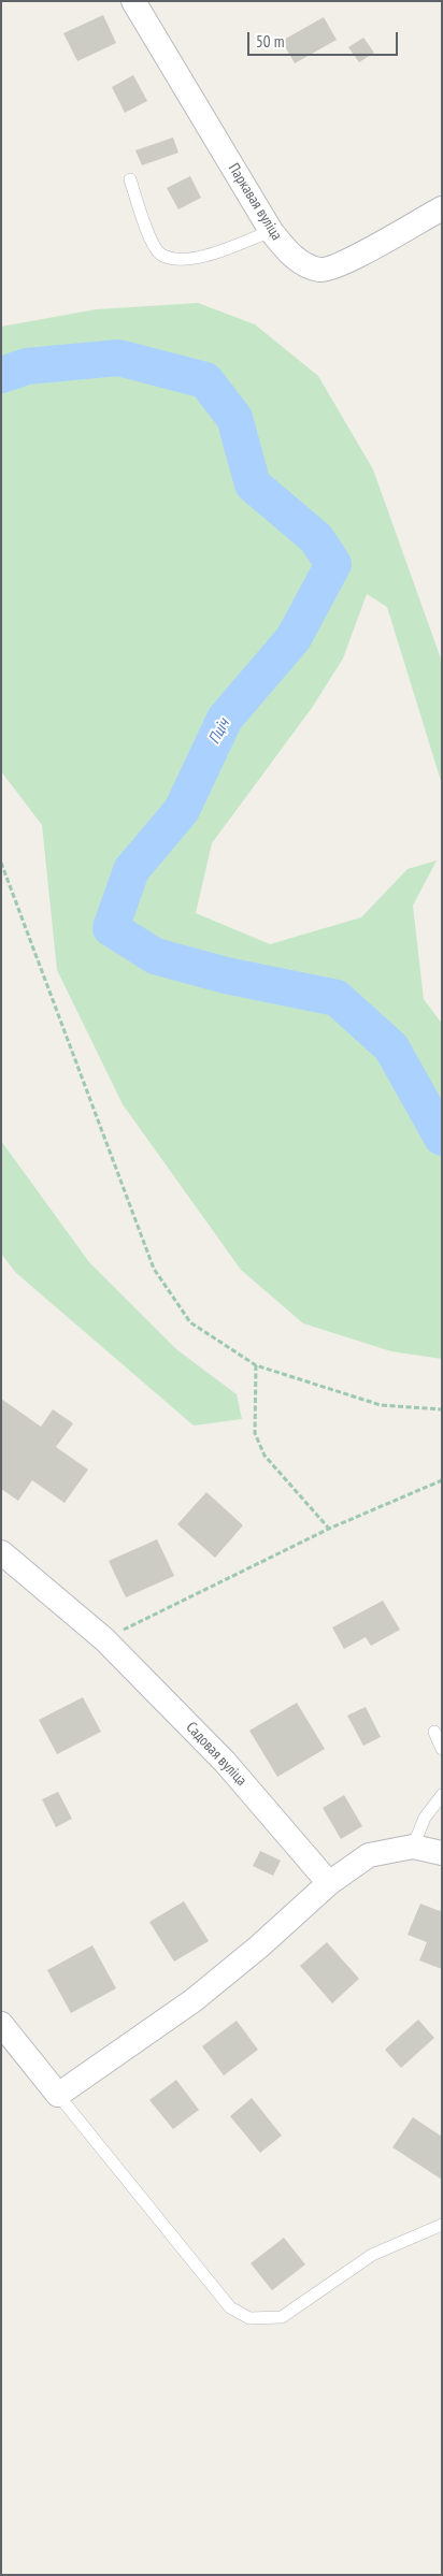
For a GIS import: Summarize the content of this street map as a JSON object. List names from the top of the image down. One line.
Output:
{"streets":{"street":["Паркавая вуліца","Садовая вуліца"]},"water":["Пціч"],"scale_bar":"50 m"}
